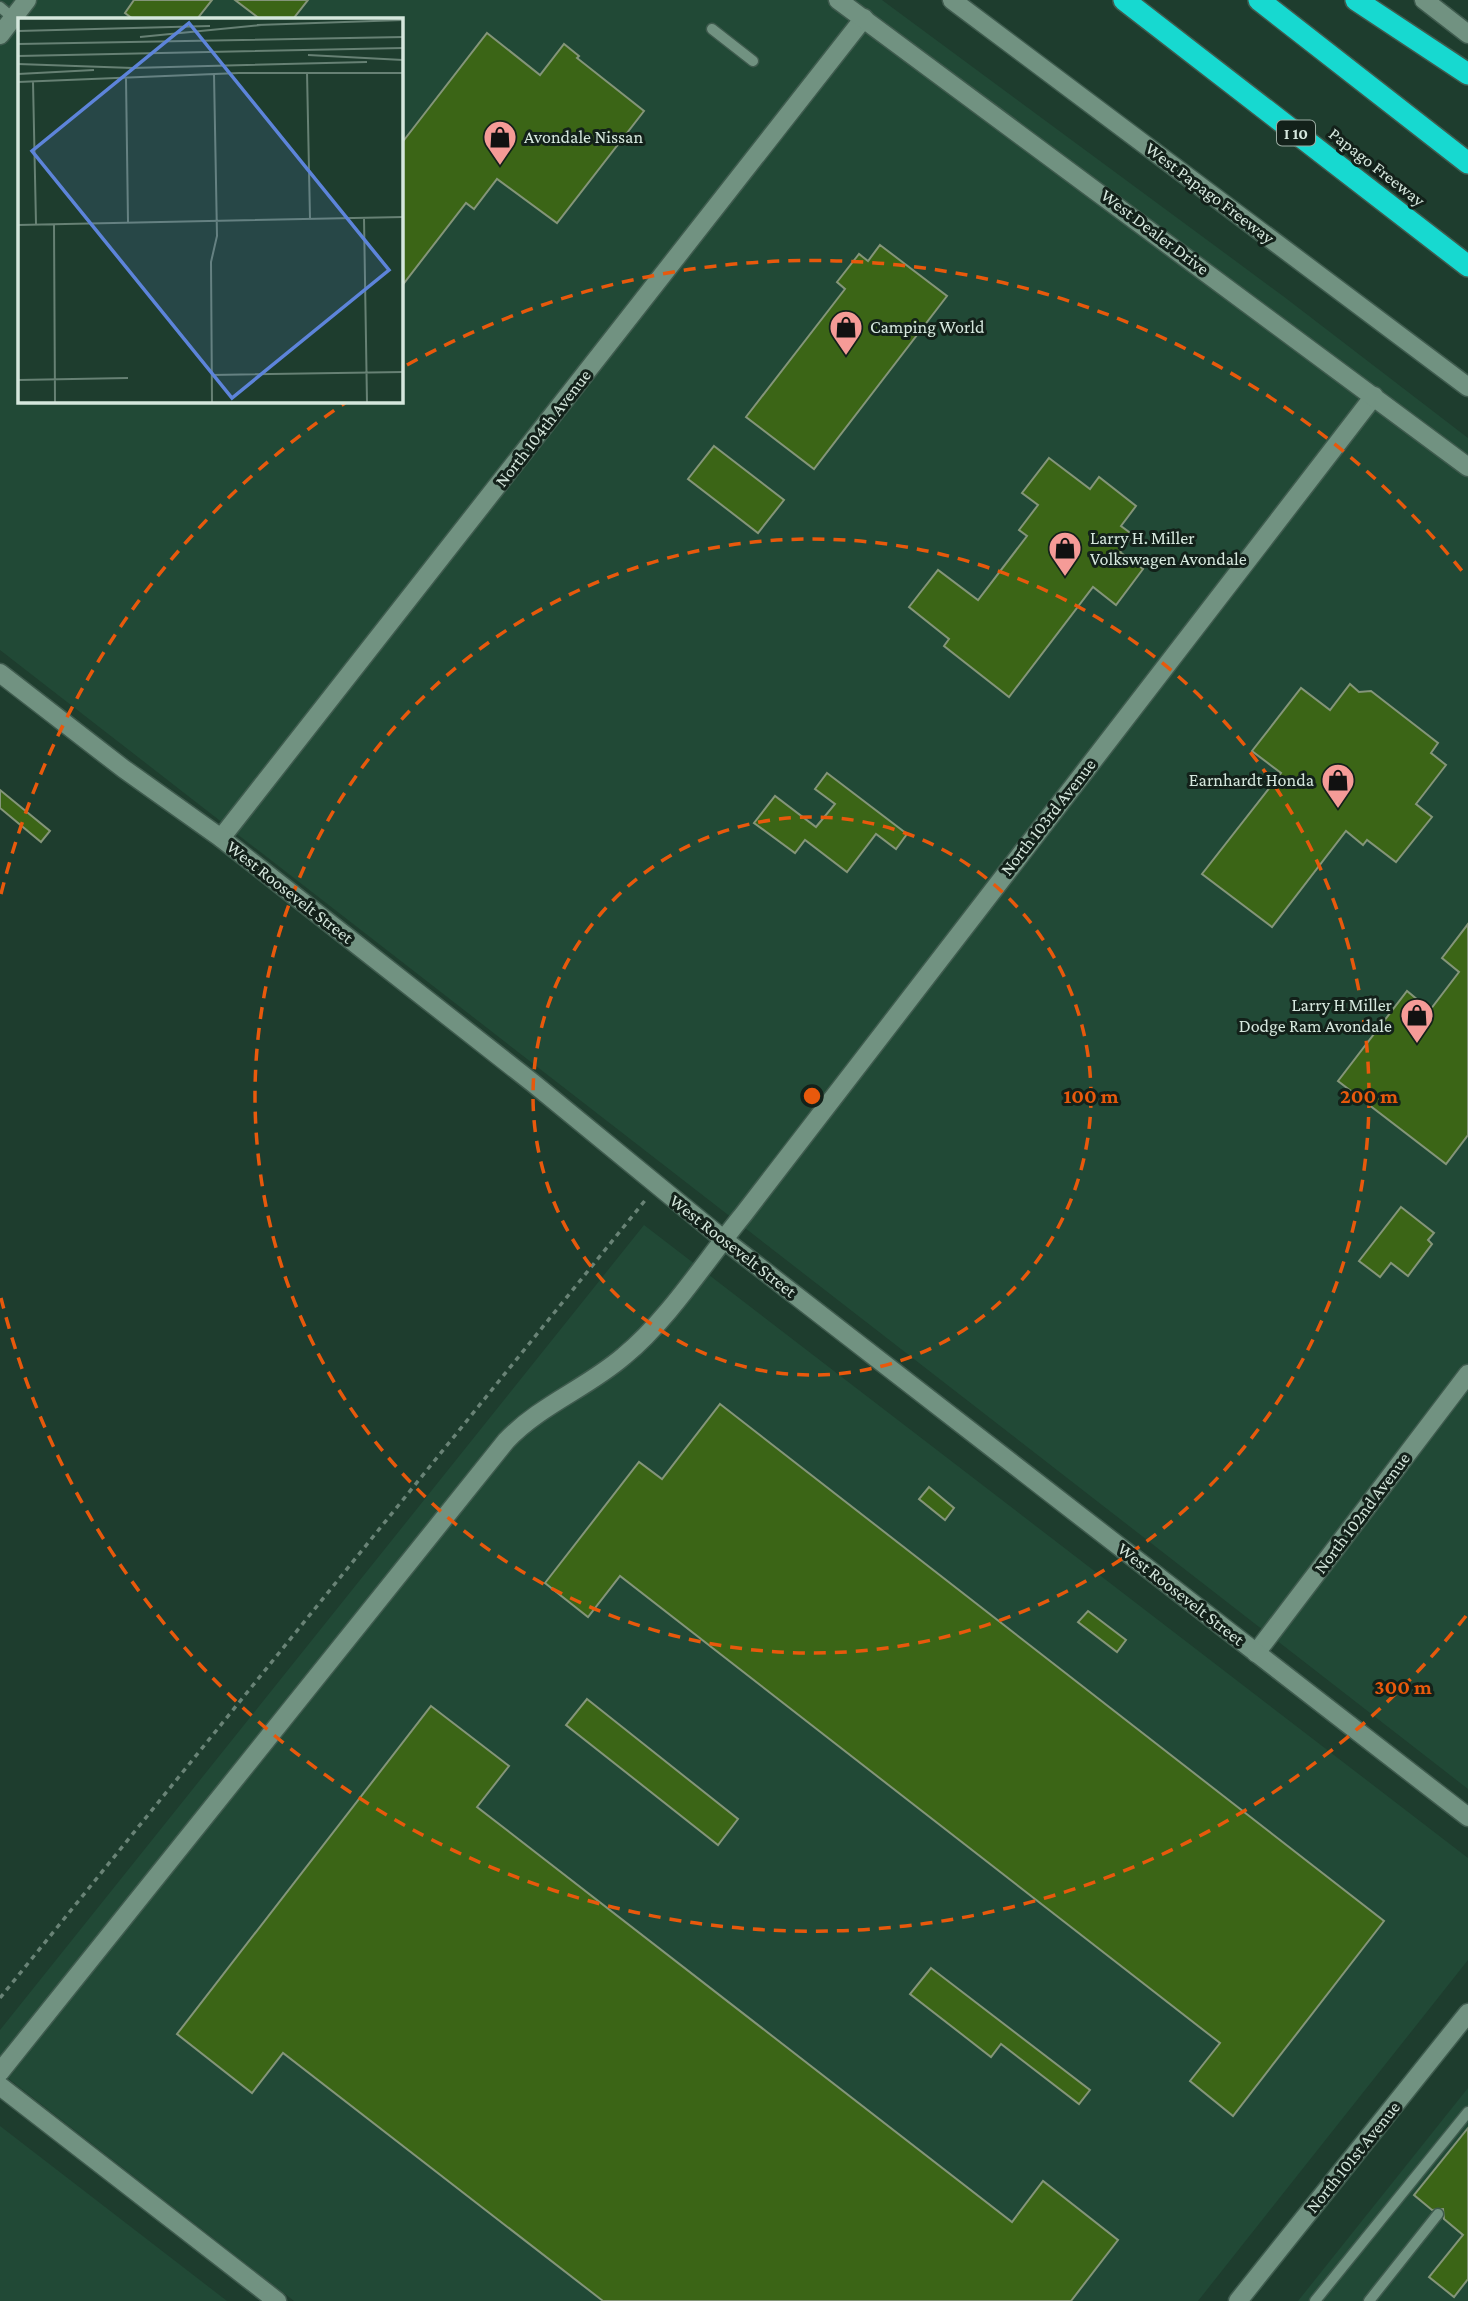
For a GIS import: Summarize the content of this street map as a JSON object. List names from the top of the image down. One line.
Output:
{"streets":{"highway":["I 10","Papago Freeway"],"street":["West Papago Freeway","West Dealer Drive","North 104th Avenue","North 103rd Avenue","West Roosevelt Street","North 102nd Avenue","North 101st Avenue"]},"crossings":[["West Dealer Drive","North 104th Avenue"],["West Dealer Drive","North 103rd Avenue"],["North 104th Avenue","West Roosevelt Street"],["North 103rd Avenue","West Roosevelt Street"],["West Roosevelt Street","North 102nd Avenue"]],"places":{"shop":["Avondale Nissan","Camping World","Larry H. Miller Volkswagen Avondale","Earnhardt Honda","Larry H Miller Dodge Ram Avondale"]},"rings":["100 m","200 m","300 m"]}
